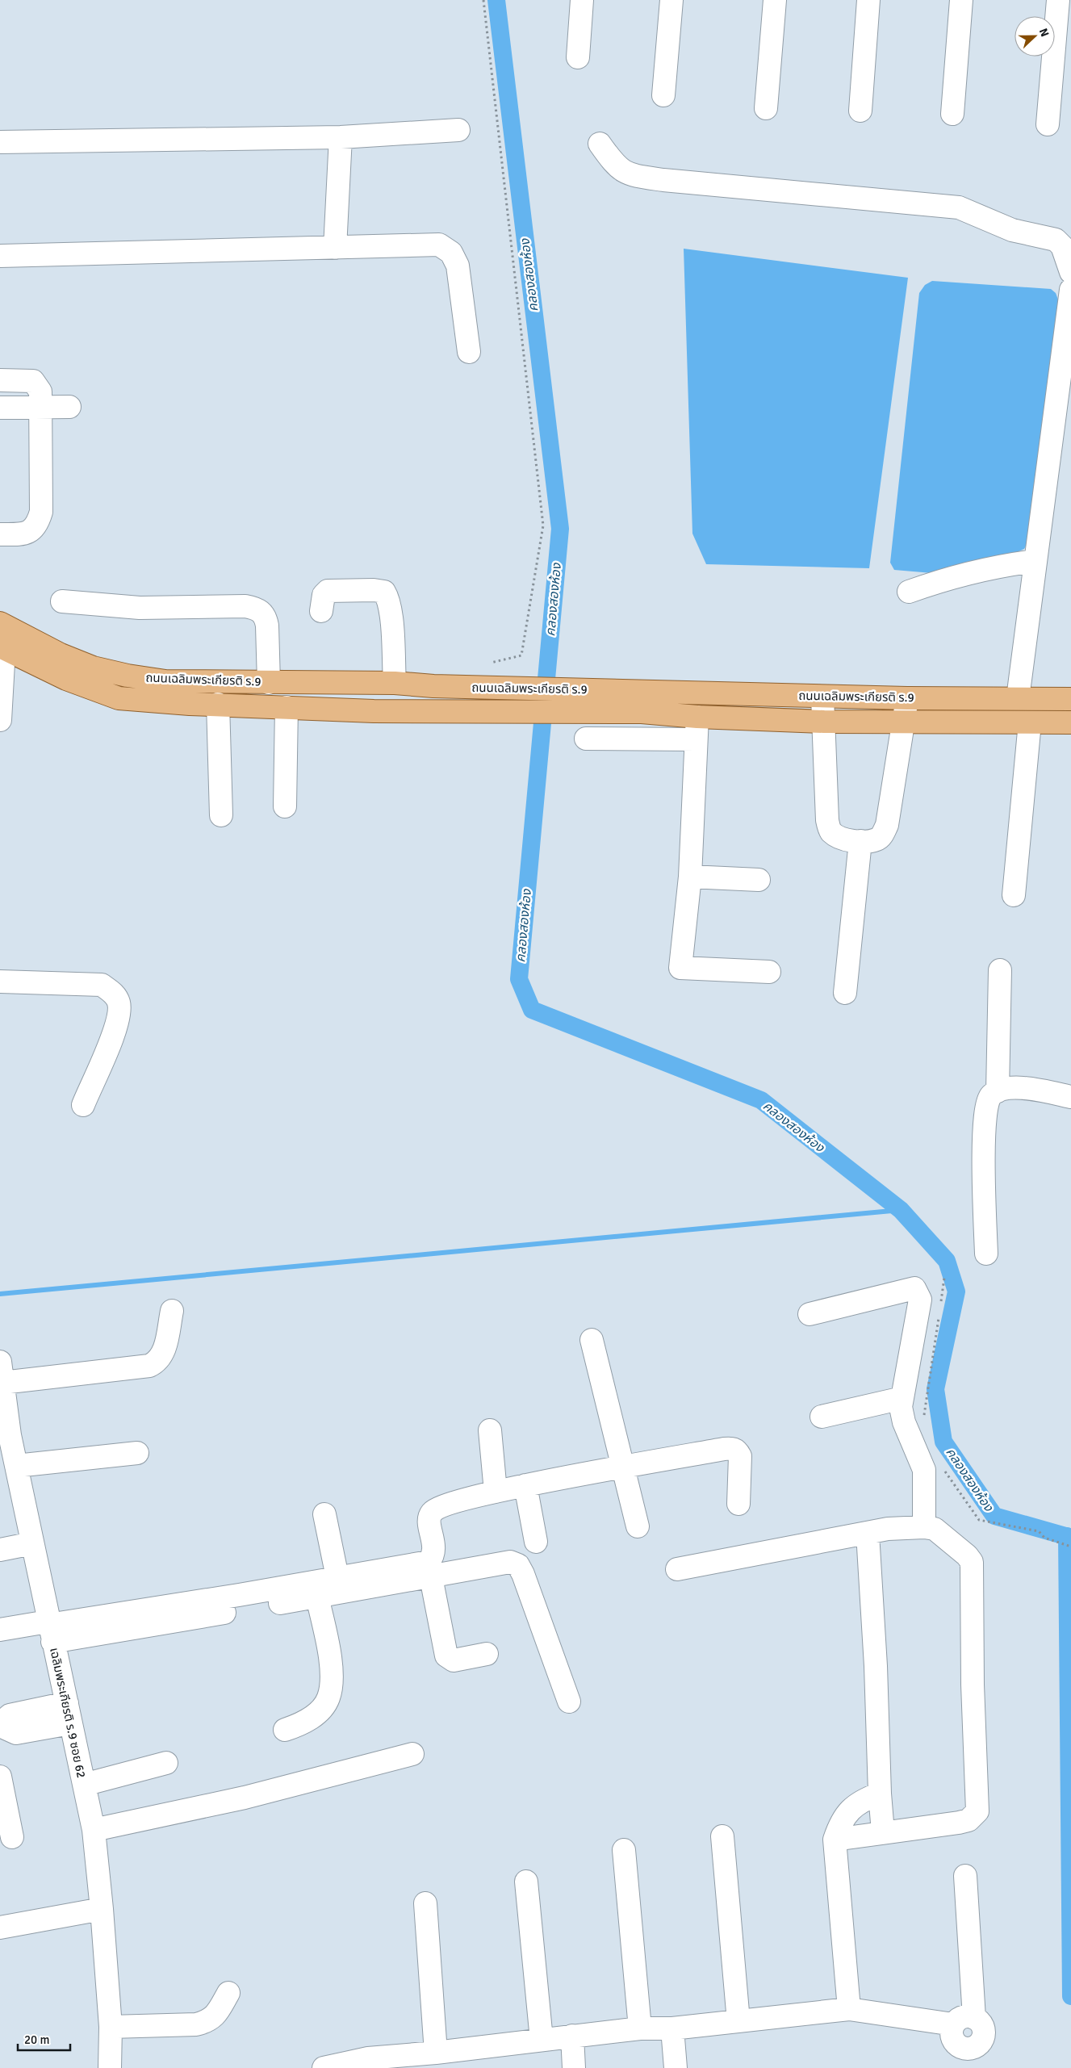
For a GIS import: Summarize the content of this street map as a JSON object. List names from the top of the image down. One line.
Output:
{"streets":{"main road":["ถนนเฉลิมพระเกียรติ ร.9"],"street":["เฉลิมพระเกียรติ ร.9 ซอย 62"]},"water":["คลองสองห้อง"],"scale_bar":"20 m","north":"right"}
